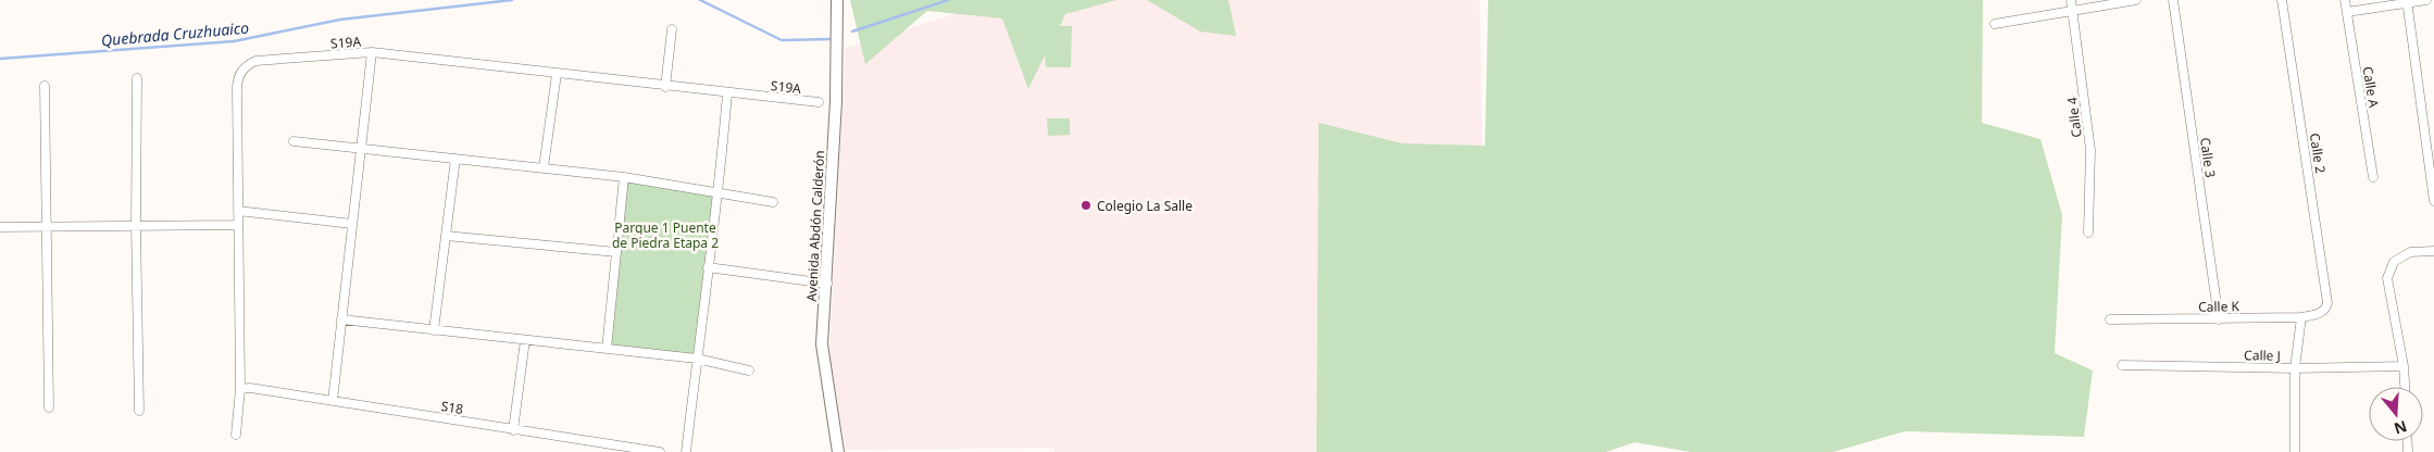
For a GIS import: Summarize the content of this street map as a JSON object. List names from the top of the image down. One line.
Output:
{"streets":{"street":["S19A","Calle A","Calle 4","Calle 2","Calle 3","Avenida Abdón Calderón","Calle K","Calle J","S18"]},"crossings":[["S19A","S18"],["Calle 2","Calle K"],["Calle 3","Calle K"]],"water":["Quebrada Cruzhuaico"],"parks":["Parque 1 Puente de Piedra Etapa 2"],"places":["Colegio La Salle"],"north":"bottom"}
